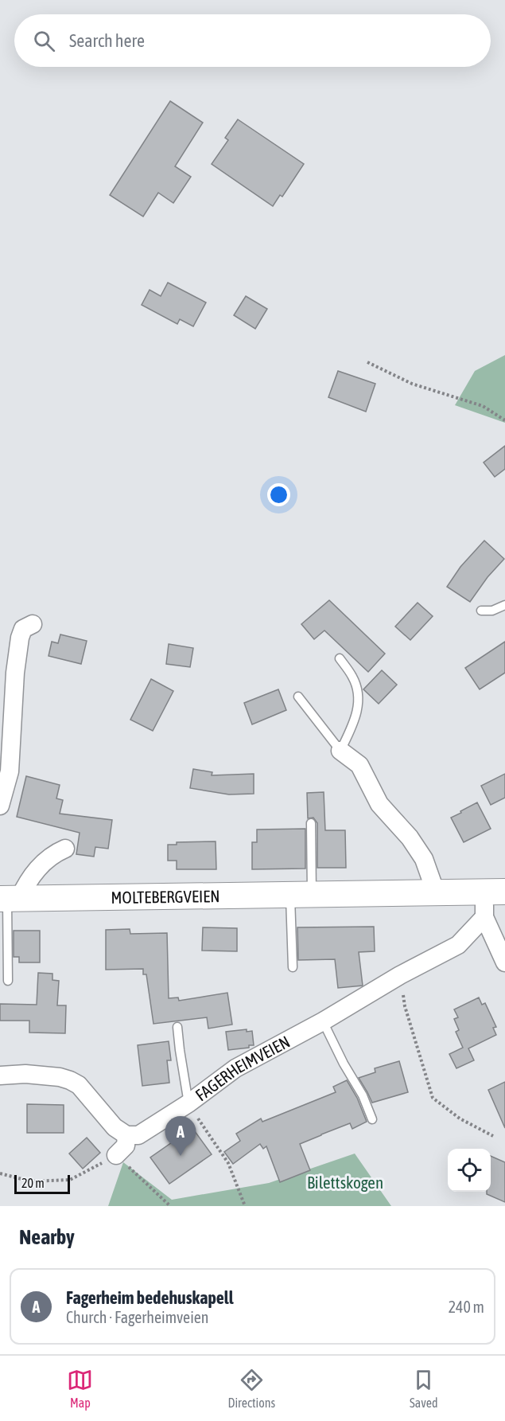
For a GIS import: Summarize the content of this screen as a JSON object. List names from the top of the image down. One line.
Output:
{"streets":{"main road":["MOLTEBERGVEIEN"],"street":["FAGERHEIMVEIEN"]},"crossings":[["MOLTEBERGVEIEN","FAGERHEIMVEIEN"]],"parks":["Bilettskogen"],"scale_bar":"20 m","page":{"search":"Search here","pins":"A","scale":"20 m","heading":"Nearby","list":[{"mark":"A","name":"Fagerheim bedehuskapell","note":"Church · Fagerheimveien","value":"240 m"}],"nav":["Map","Directions","Saved"]}}
